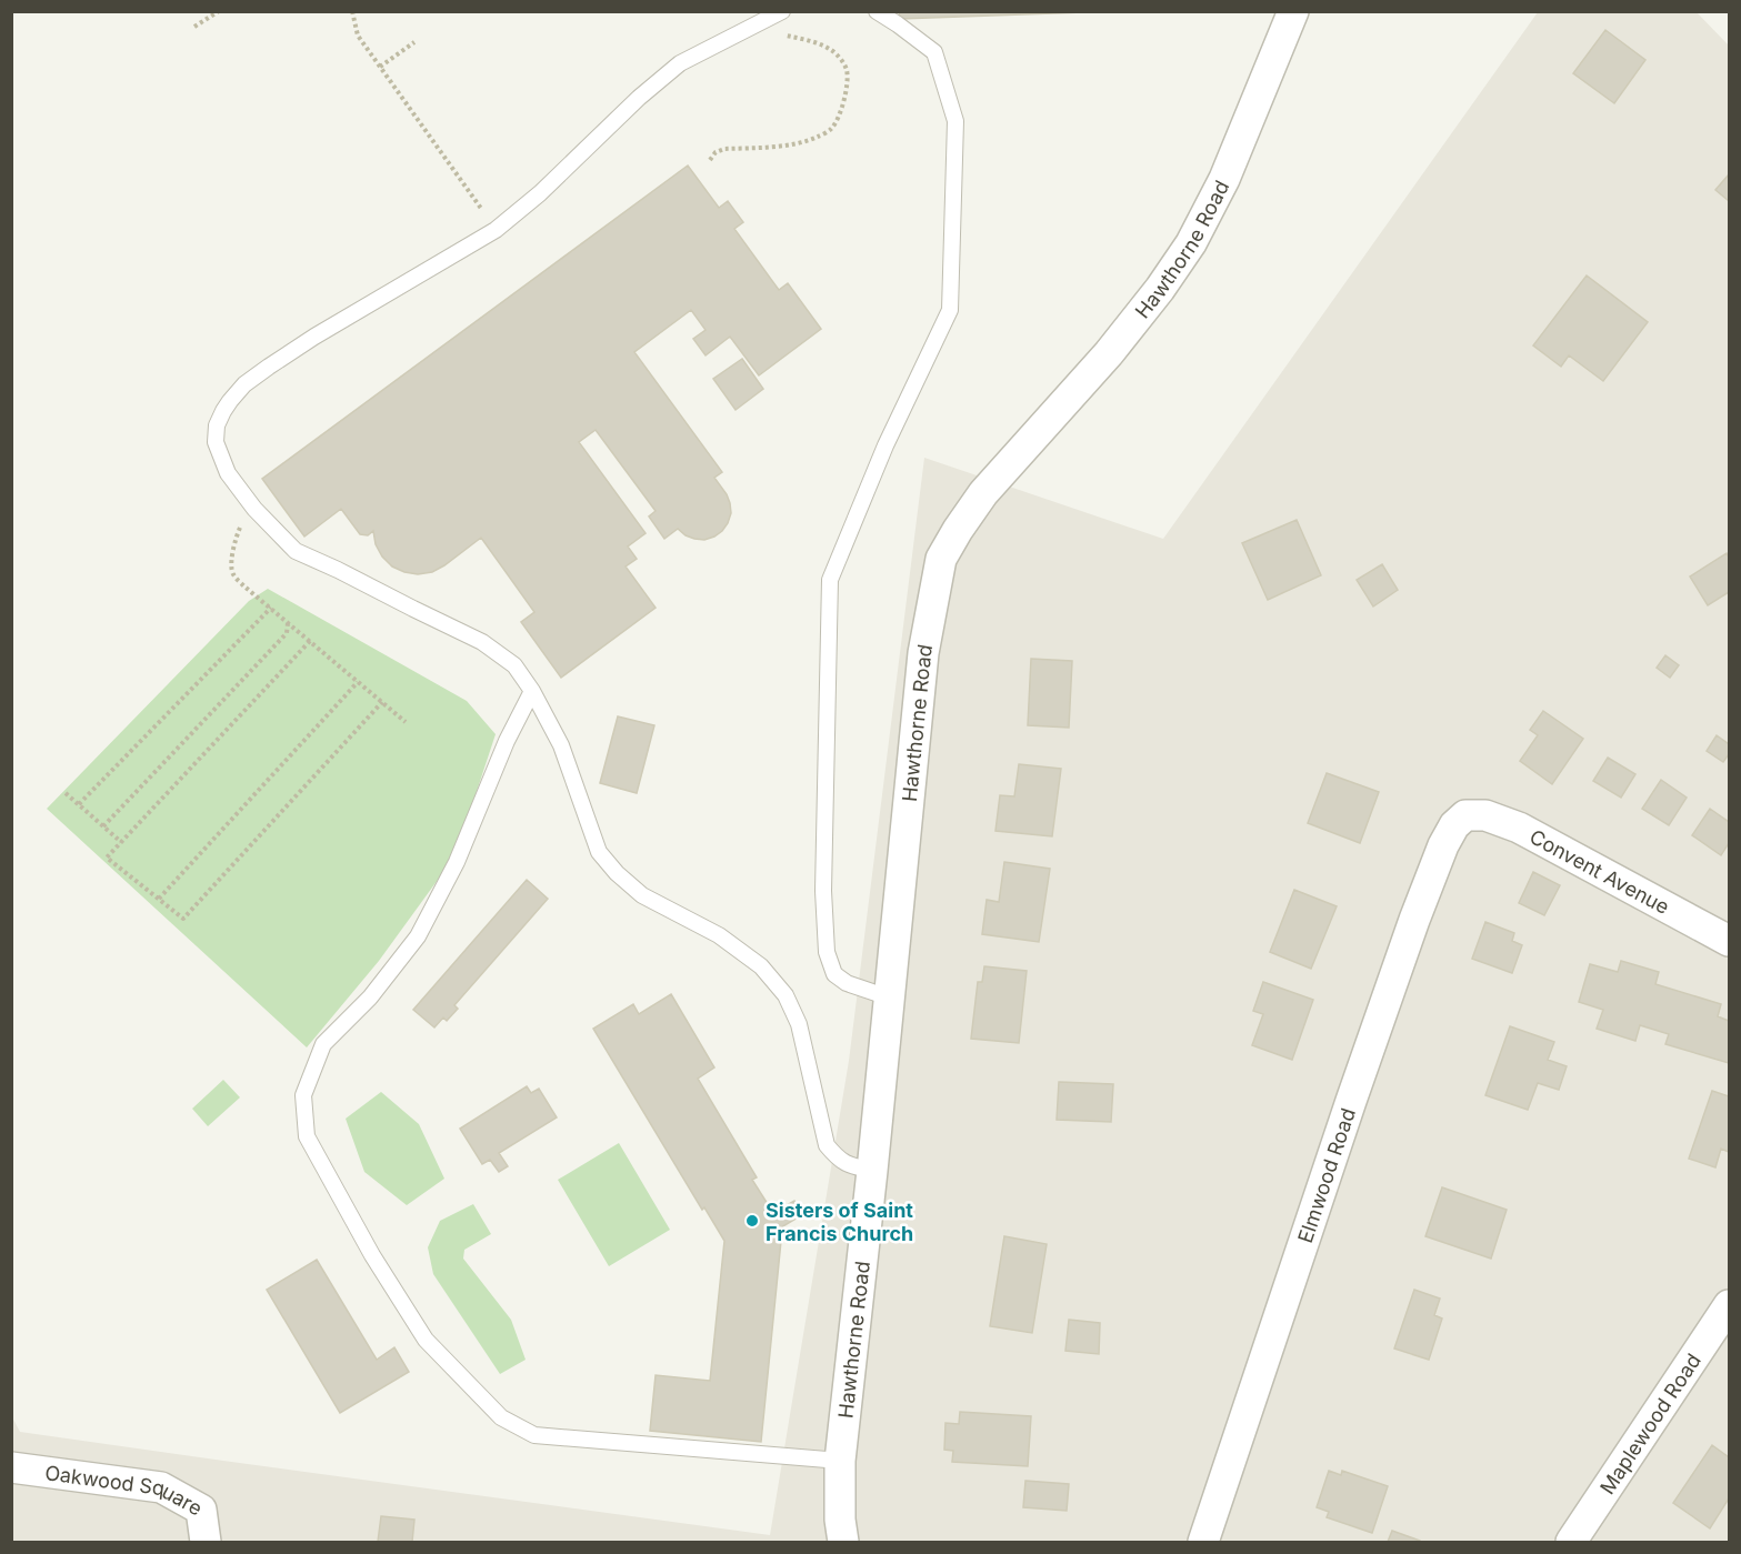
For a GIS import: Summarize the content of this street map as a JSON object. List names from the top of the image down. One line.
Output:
{"streets":{"street":["Hawthorne Road","Convent Avenue","Elmwood Road","Maplewood Road","Oakwood Square"]},"crossings":[["Convent Avenue","Elmwood Road"]],"places":["Sisters of Saint Francis Church"]}
